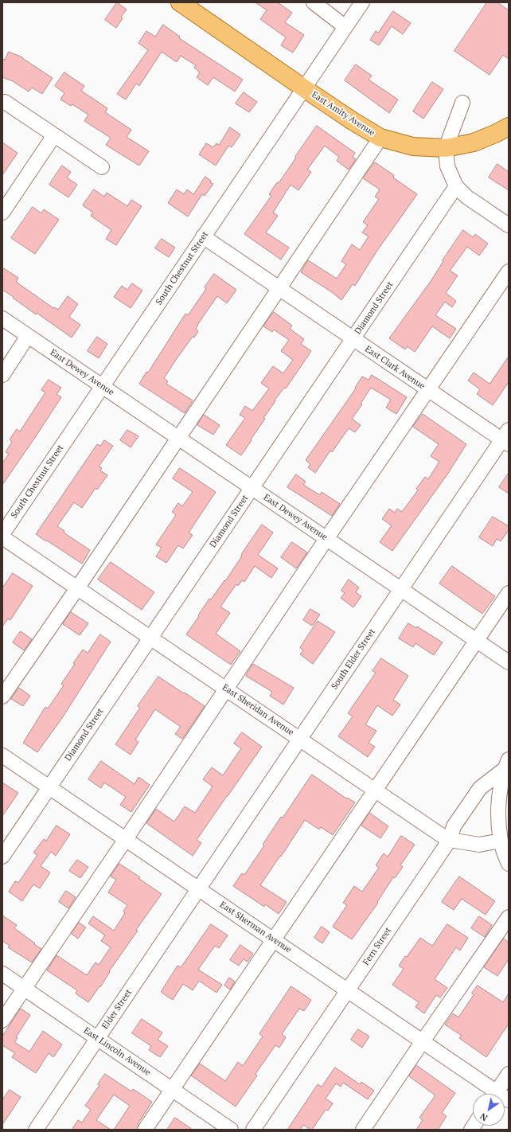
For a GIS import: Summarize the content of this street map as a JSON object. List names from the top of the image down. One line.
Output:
{"streets":{"main road":["East Amity Avenue"],"street":["South Chestnut Street","Diamond Street","East Clark Avenue","East Dewey Avenue","South Elder Street","East Sheridan Avenue","East Sherman Avenue","Fern Street","Elder Street","East Lincoln Avenue"]},"crossings":[["East Amity Avenue","South Chestnut Street"],["South Chestnut Street","East Clark Avenue"],["South Chestnut Street","East Dewey Avenue"],["Diamond Street","East Clark Avenue"],["Diamond Street","East Dewey Avenue"],["Diamond Street","East Sheridan Avenue"],["Diamond Street","East Sherman Avenue"],["East Clark Avenue","South Elder Street"],["East Dewey Avenue","South Elder Street"],["South Elder Street","East Sheridan Avenue"],["South Elder Street","East Sherman Avenue"],["South Elder Street","Elder Street"],["East Sheridan Avenue","Fern Street"],["East Sherman Avenue","Fern Street"],["East Sherman Avenue","Elder Street"],["Elder Street","East Lincoln Avenue"]],"north":"bottom left"}
